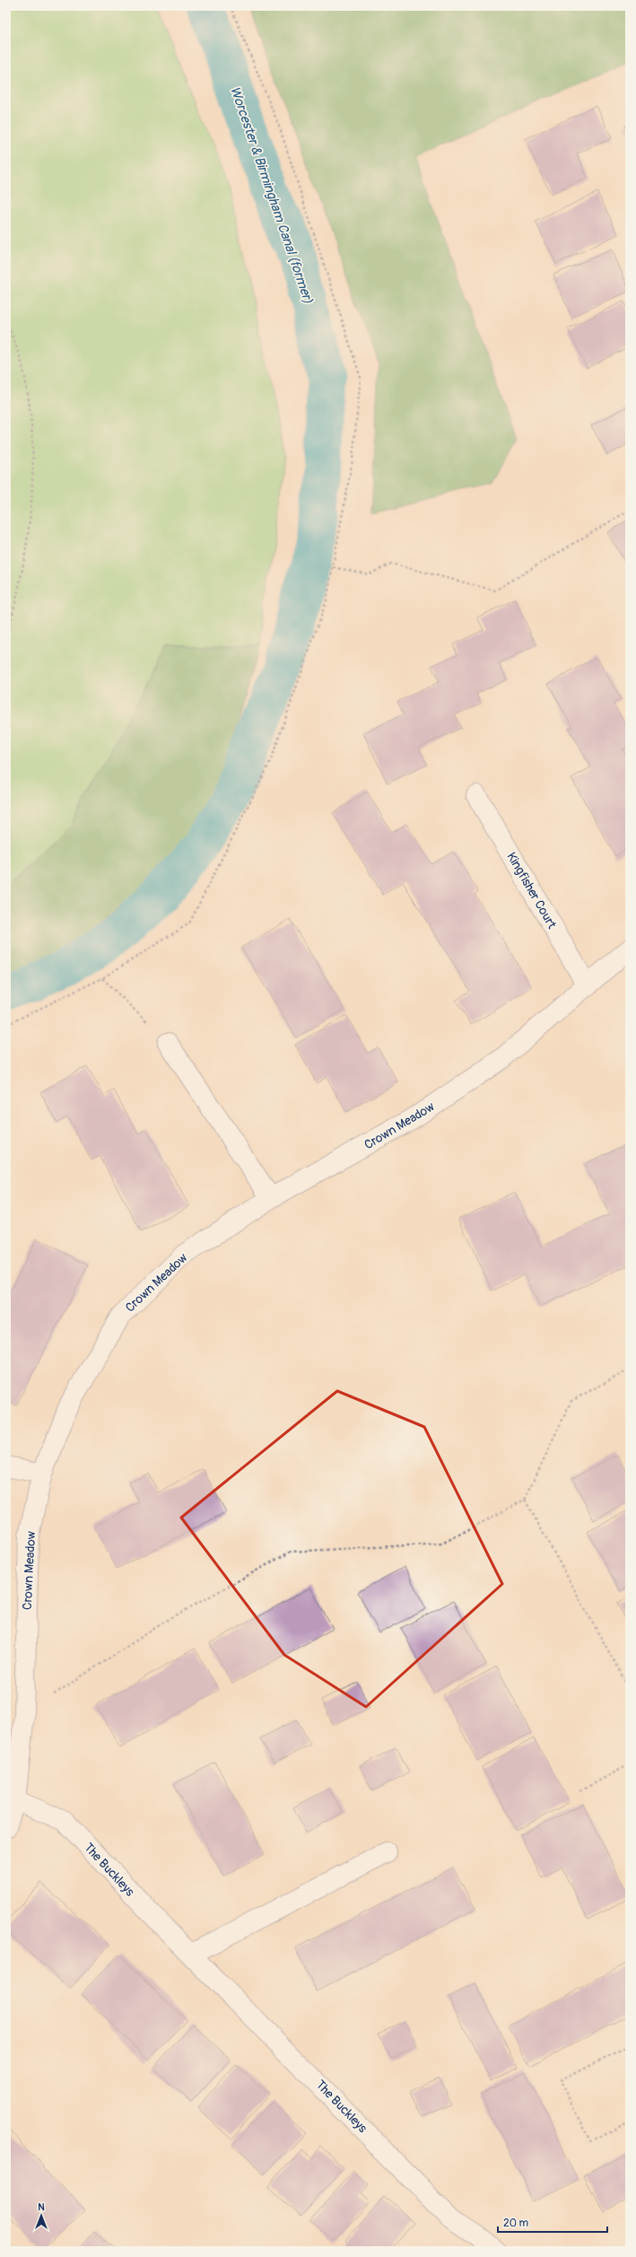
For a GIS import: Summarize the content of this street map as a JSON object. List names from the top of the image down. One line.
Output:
{"streets":{"street":["Kingfisher Court","Crown Meadow","The Buckleys"]},"crossings":[["Kingfisher Court","Crown Meadow"],["Crown Meadow","The Buckleys"]],"water":["Worcester & Birmingham Canal (former)"],"scale_bar":"20 m","north":"top"}
